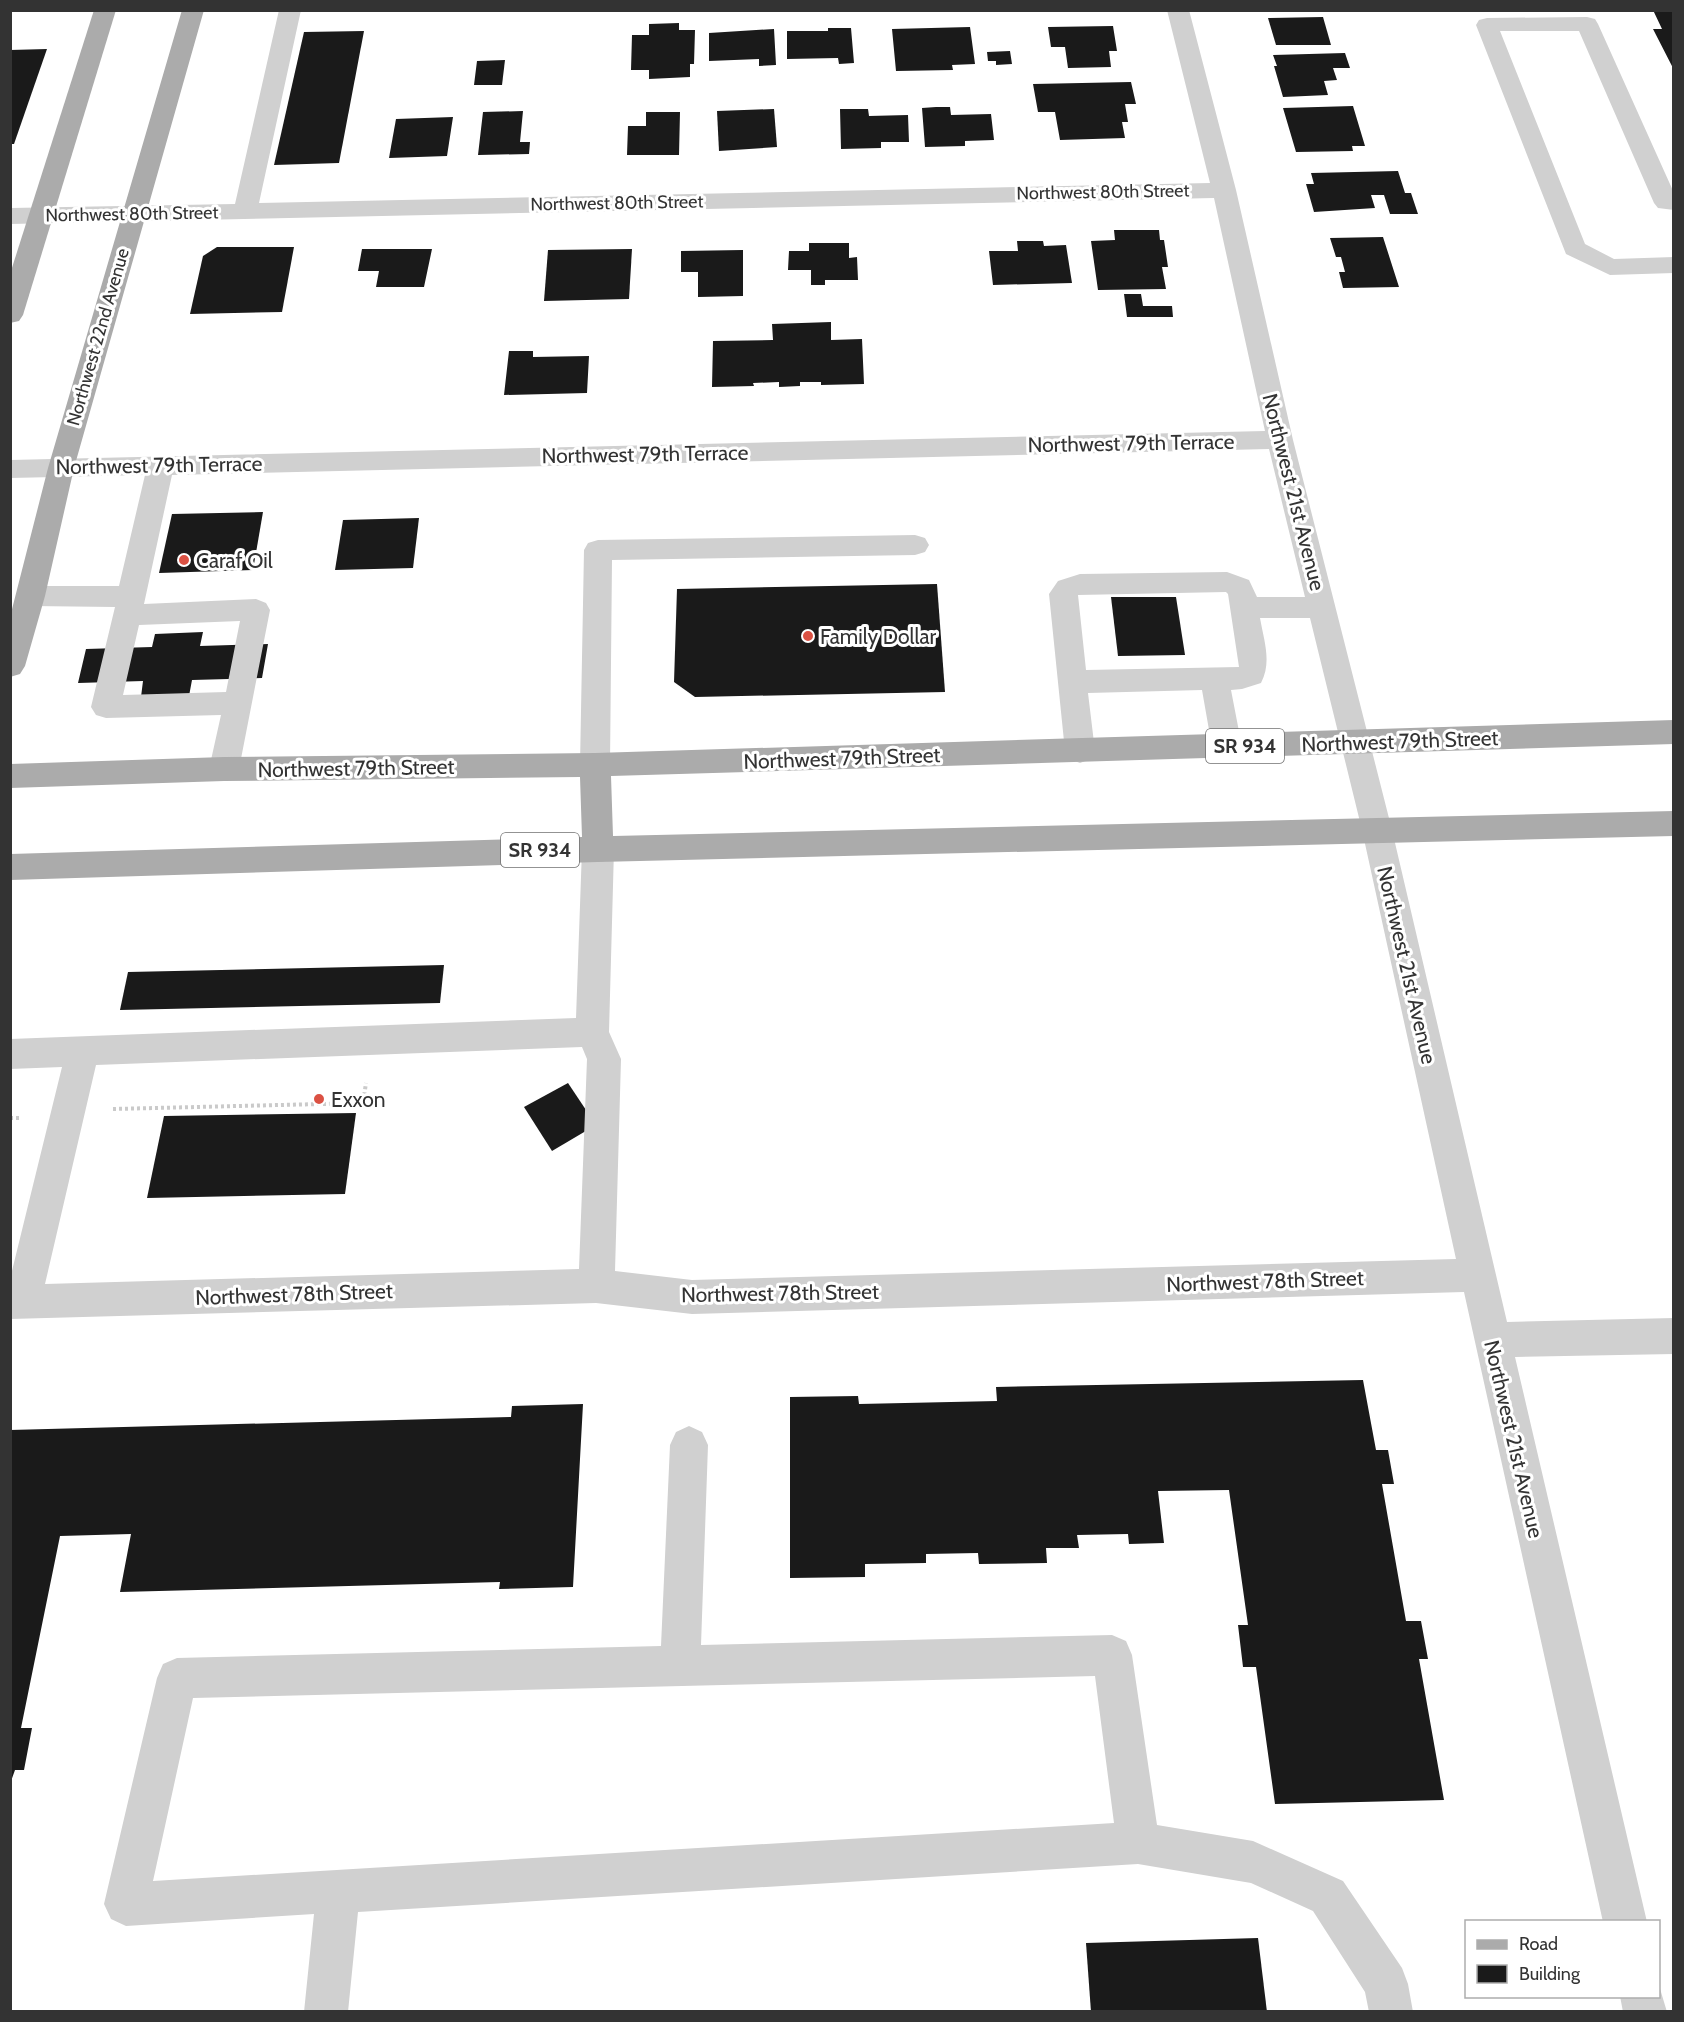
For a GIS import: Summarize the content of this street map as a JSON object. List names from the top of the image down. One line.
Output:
{"streets":{"main road":["Northwest 22nd Avenue","Northwest 79th Street","SR 934"],"street":["Northwest 80th Street","Northwest 79th Terrace","Northwest 21st Avenue","Northwest 78th Street"]},"crossings":[["Northwest 80th Street","Northwest 22nd Avenue"],["Northwest 80th Street","Northwest 21st Avenue"],["Northwest 22nd Avenue","Northwest 79th Terrace"],["Northwest 79th Terrace","Northwest 21st Avenue"],["Northwest 21st Avenue","Northwest 79th Street"],["Northwest 21st Avenue","SR 934"],["Northwest 21st Avenue","Northwest 78th Street"]],"places":["Caraf Oil","Family Dollar","Exxon"],"legend":["Road","Building"]}
